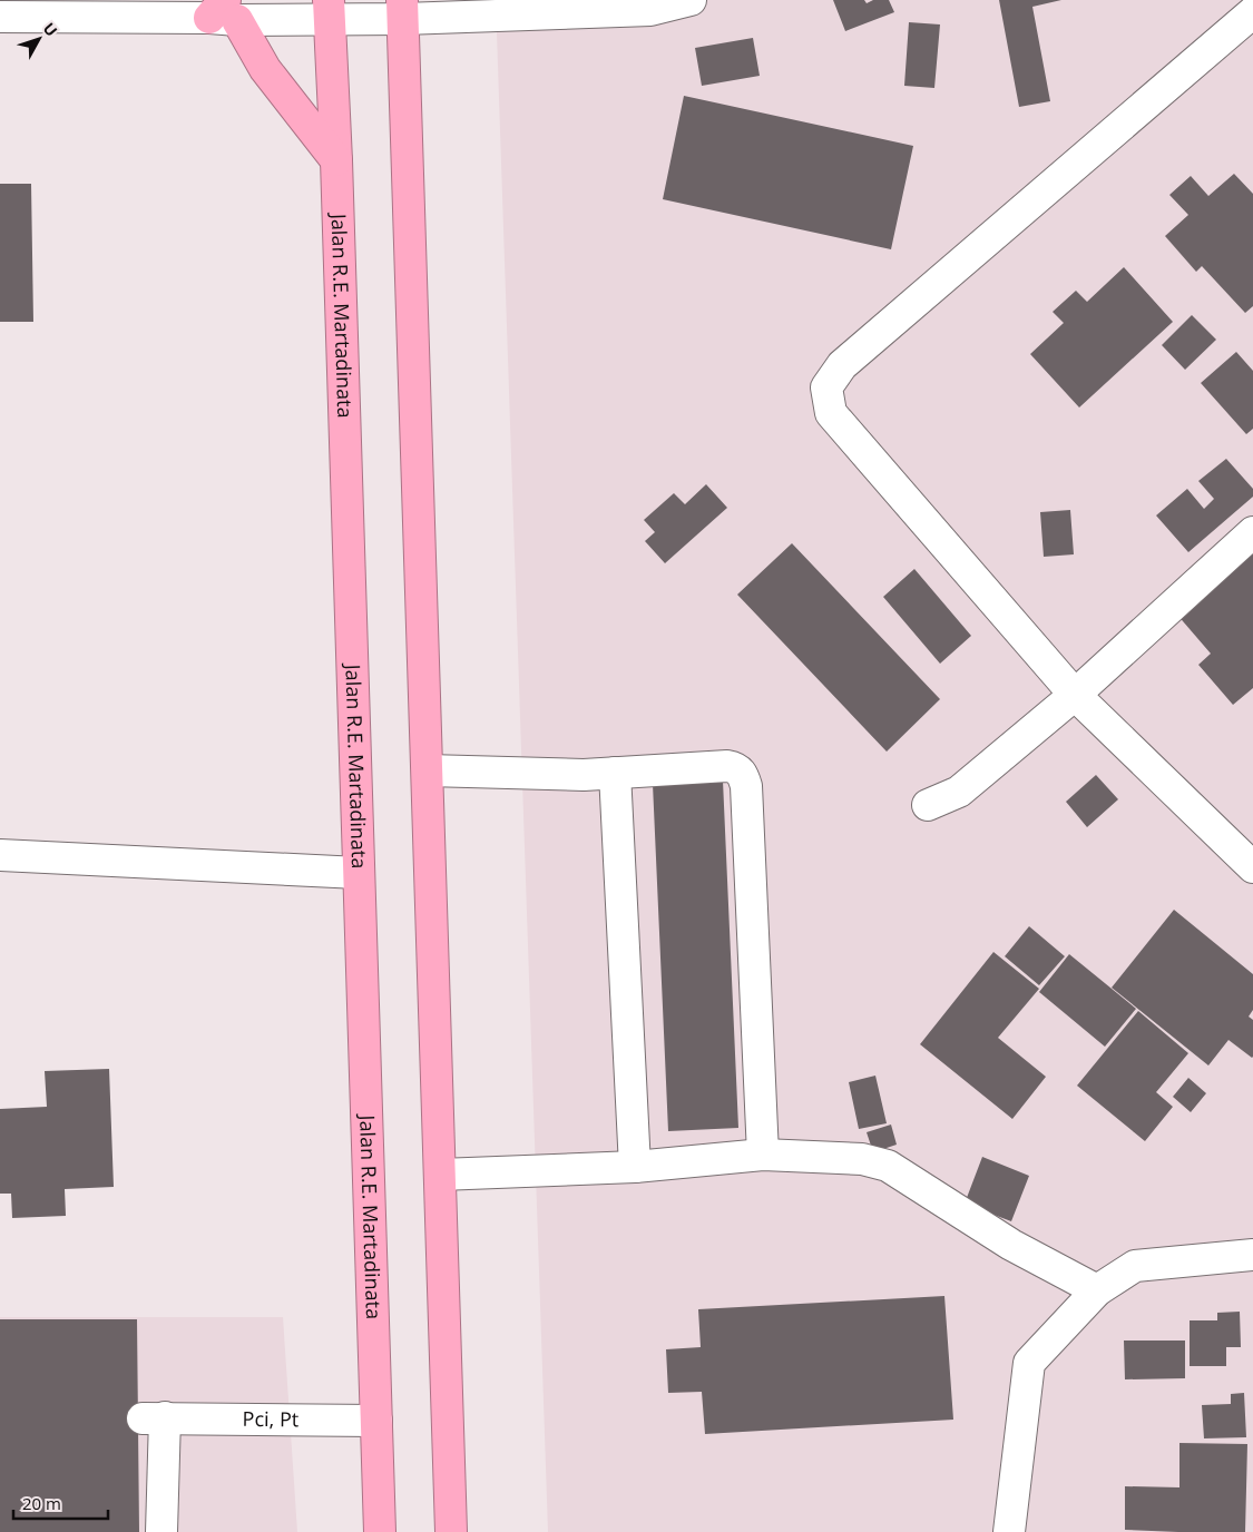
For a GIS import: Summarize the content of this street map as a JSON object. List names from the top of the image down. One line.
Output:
{"streets":{"highway":["Jalan R.E. Martadinata"],"street":["Pci, Pt"]},"crossings":[["Jalan R.E. Martadinata","Pci, Pt"]],"scale_bar":"20 m","north":"top right"}
